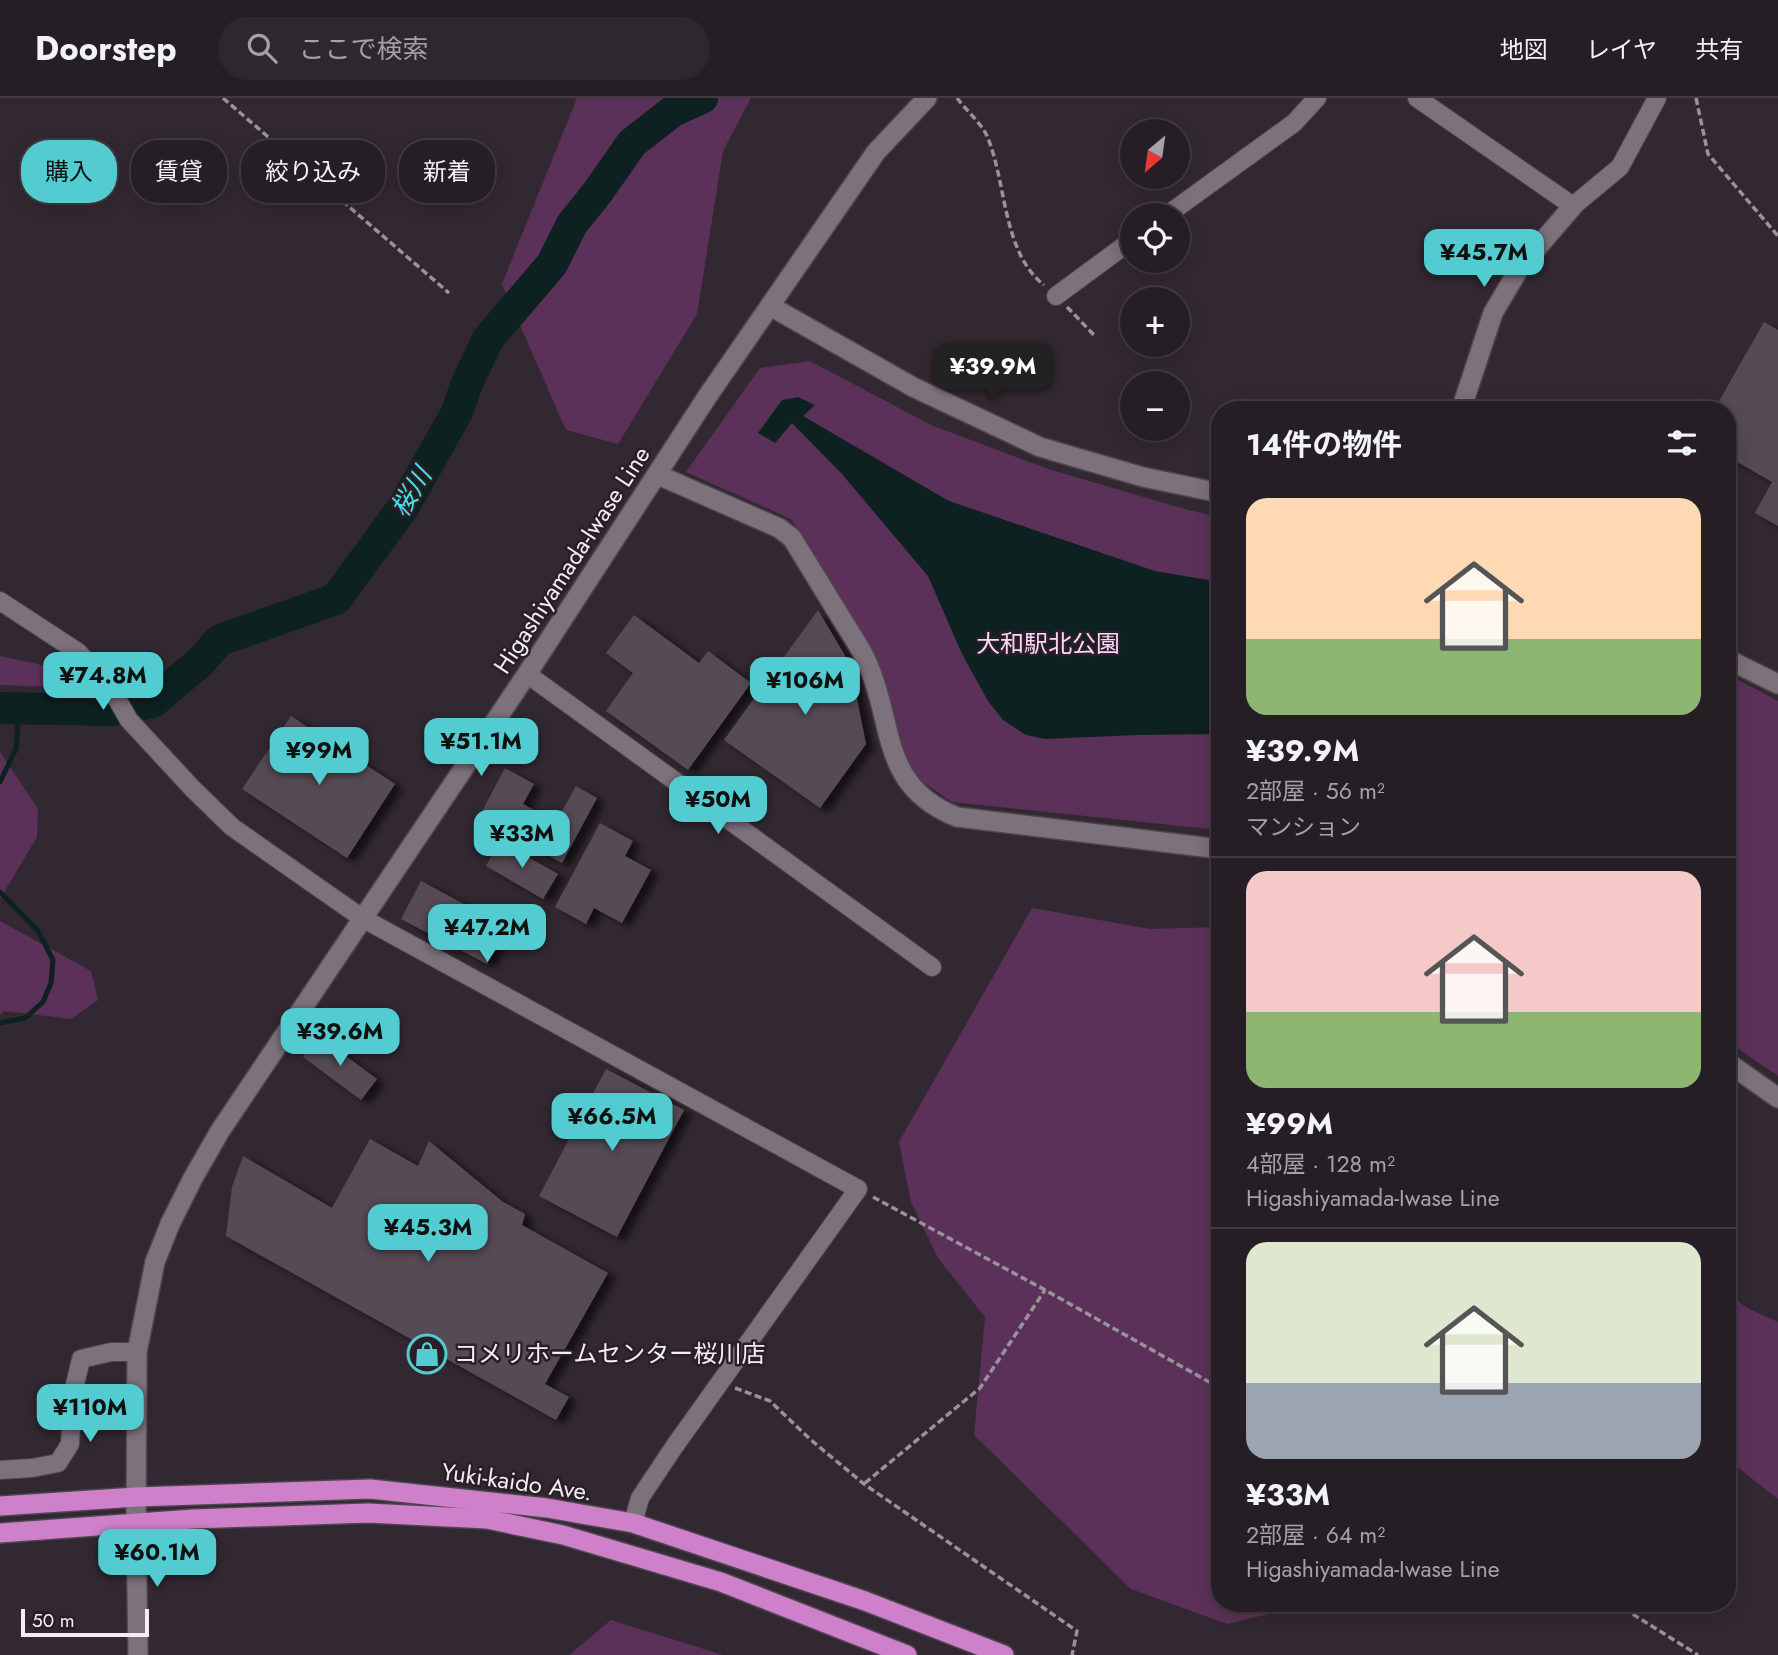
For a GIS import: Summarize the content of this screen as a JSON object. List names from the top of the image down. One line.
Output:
{"streets":{"highway":["Yuki-kaido Ave."],"main road":["Higashiyamada-Iwase Line"]},"crossings":[["Higashiyamada-Iwase Line","Yuki-kaido Ave."]],"water":["桜川"],"parks":["大和駅北公園"],"places":{"shop":["コメリホームセンター桜川店"]},"scale_bar":"50 m","north":"bottom left","page":{"header":"Doorstep","search":"ここで検索","nav":["地図","レイヤ","共有"],"map_buttons":["+","−"],"chip":["購入","賃貸","絞り込み","新着"],"price":["¥45.7M","¥39.9M","¥74.8M","¥106M","¥51.1M","¥99M","¥50M","¥33M","¥47.2M","¥39.6M","¥66.5M","¥45.3M","¥110M","¥60.1M"],"heading":"14件の物件","list":[{"name":"¥39.9M","note":"2部屋 · 56 m² · マンション"},{"name":"¥99M","note":"4部屋 · 128 m² · Higashiyamada-Iwase Line"},{"name":"¥33M","note":"2部屋 · 64 m² · Higashiyamada-Iwase Line"}],"scale":"50 m"}}
